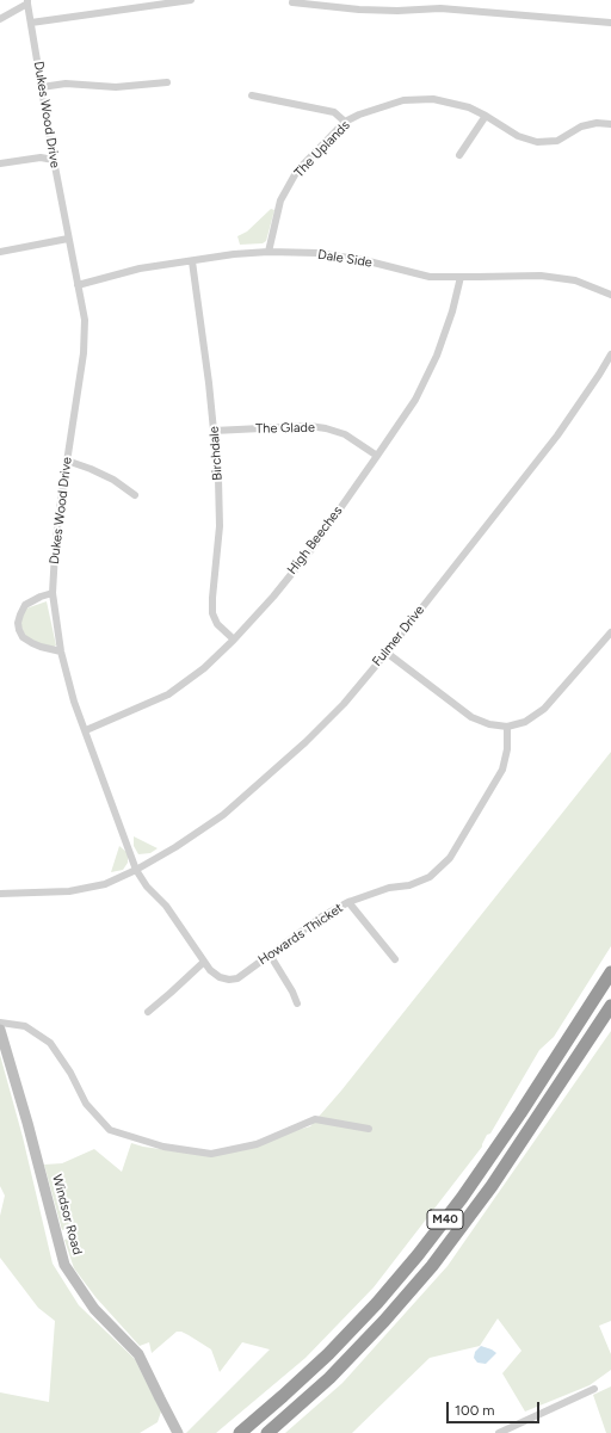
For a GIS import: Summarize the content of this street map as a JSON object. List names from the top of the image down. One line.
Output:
{"streets":{"highway":["M40"],"main road":["Windsor Road"],"street":["Dukes Wood Drive","The Uplands","Dale Side","The Glade","Birchdale","High Beeches","Fulmer Drive","Howards Thicket"]},"crossings":[["Dukes Wood Drive","Dale Side"],["Dukes Wood Drive","High Beeches"],["Dukes Wood Drive","Fulmer Drive"],["Dukes Wood Drive","Howards Thicket"],["The Uplands","Dale Side"],["Dale Side","Birchdale"],["Dale Side","High Beeches"],["The Glade","Birchdale"],["The Glade","High Beeches"],["Birchdale","High Beeches"],["Fulmer Drive","Howards Thicket"]],"scale_bar":"100 m"}
